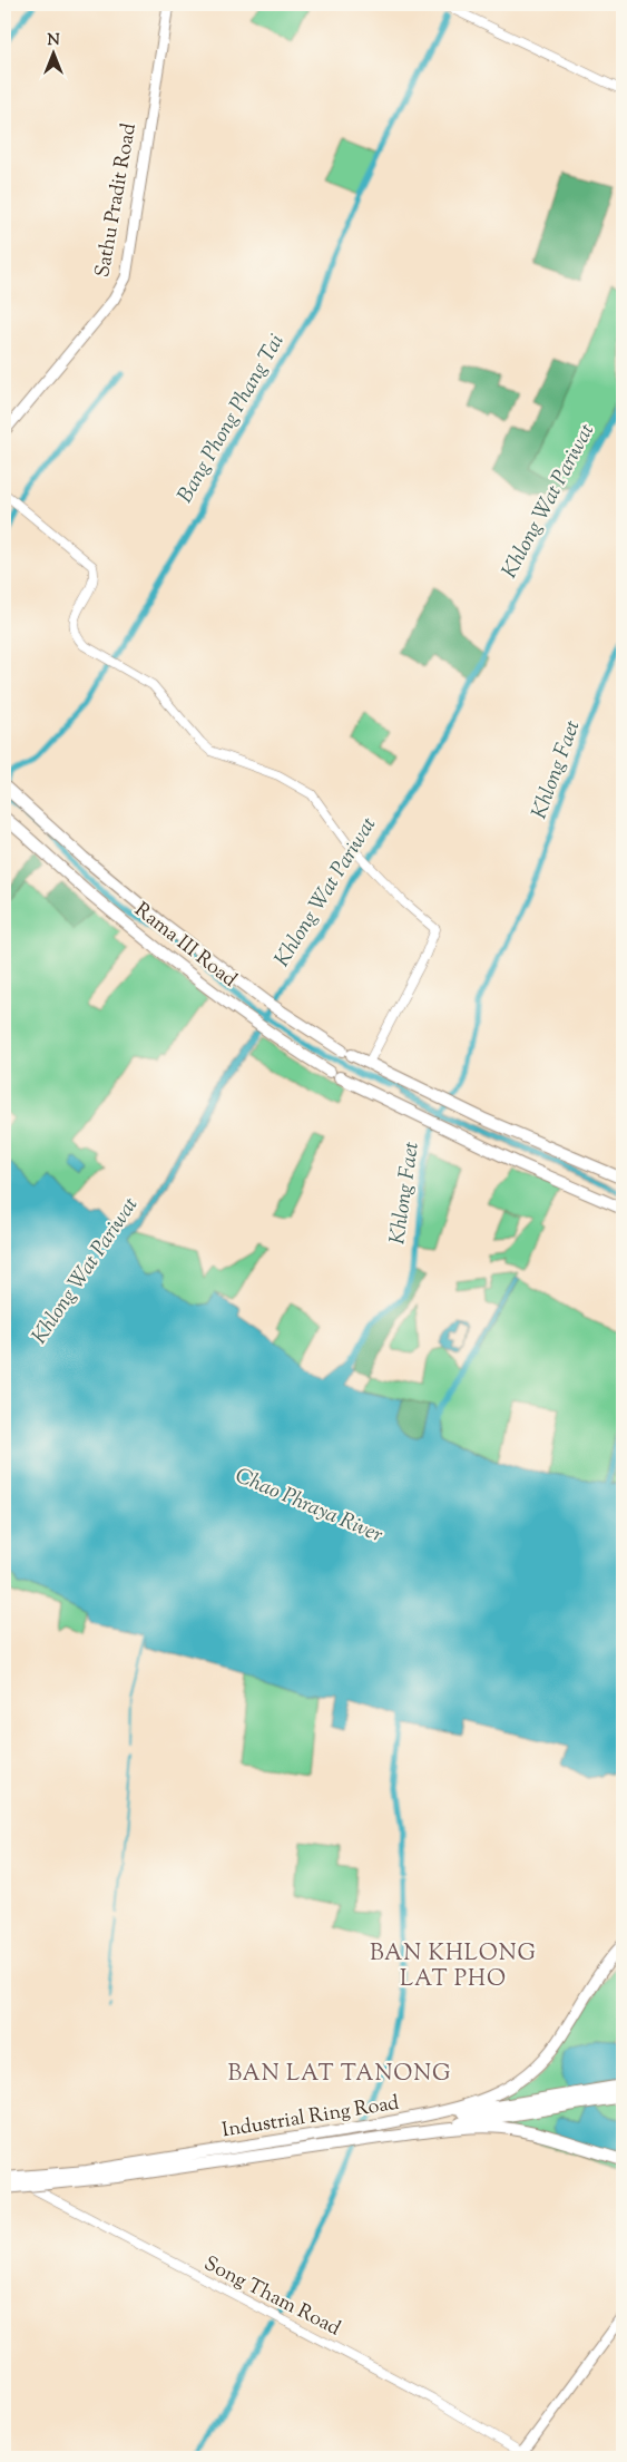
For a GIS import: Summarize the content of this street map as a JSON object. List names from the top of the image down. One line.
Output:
{"streets":{"main road":["Sathu Pradit Road","Rama III Road","Industrial Ring Road"],"street":["Song Tham Road"]},"districts":["BAN KHLONG LAT PHO","BAN LAT TANONG"],"water":["Bang Phong Phang Tai","Khlong Wat Pariwat","Khlong Faet","Chao Phraya River"],"north":"top"}
